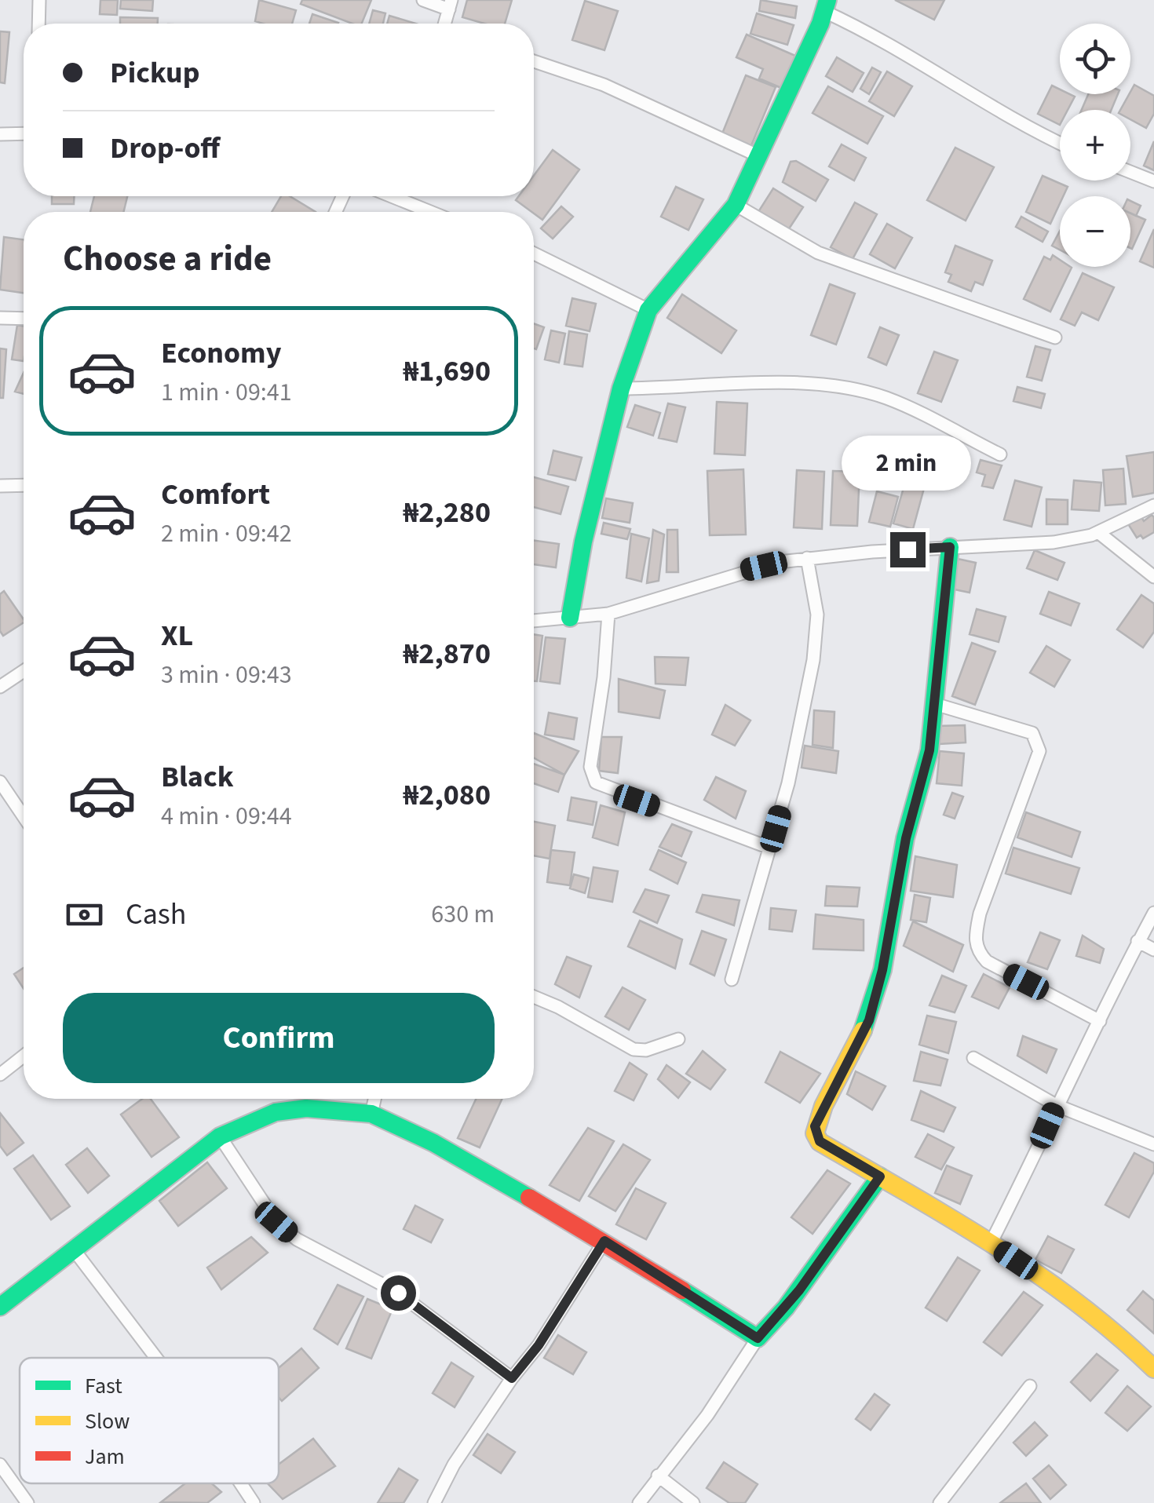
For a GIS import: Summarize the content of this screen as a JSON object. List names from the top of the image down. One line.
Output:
{"legend":["Fast","Slow","Jam"],"page":{"map_buttons":["+","−"],"banner":["Pickup","Drop-off"],"heading":"Choose a ride","list":[{"name":"Economy","note":"1 min · 09:41","value":"₦1,690"},{"name":"Comfort","note":"2 min · 09:42","value":"₦2,280"},{"name":"XL","note":"3 min · 09:43","value":"₦2,870"},{"name":"Black","note":"4 min · 09:44","value":"₦2,080"}],"bubble":"2 min","pay":["Cash","630 m"],"buttons":"Confirm"}}
